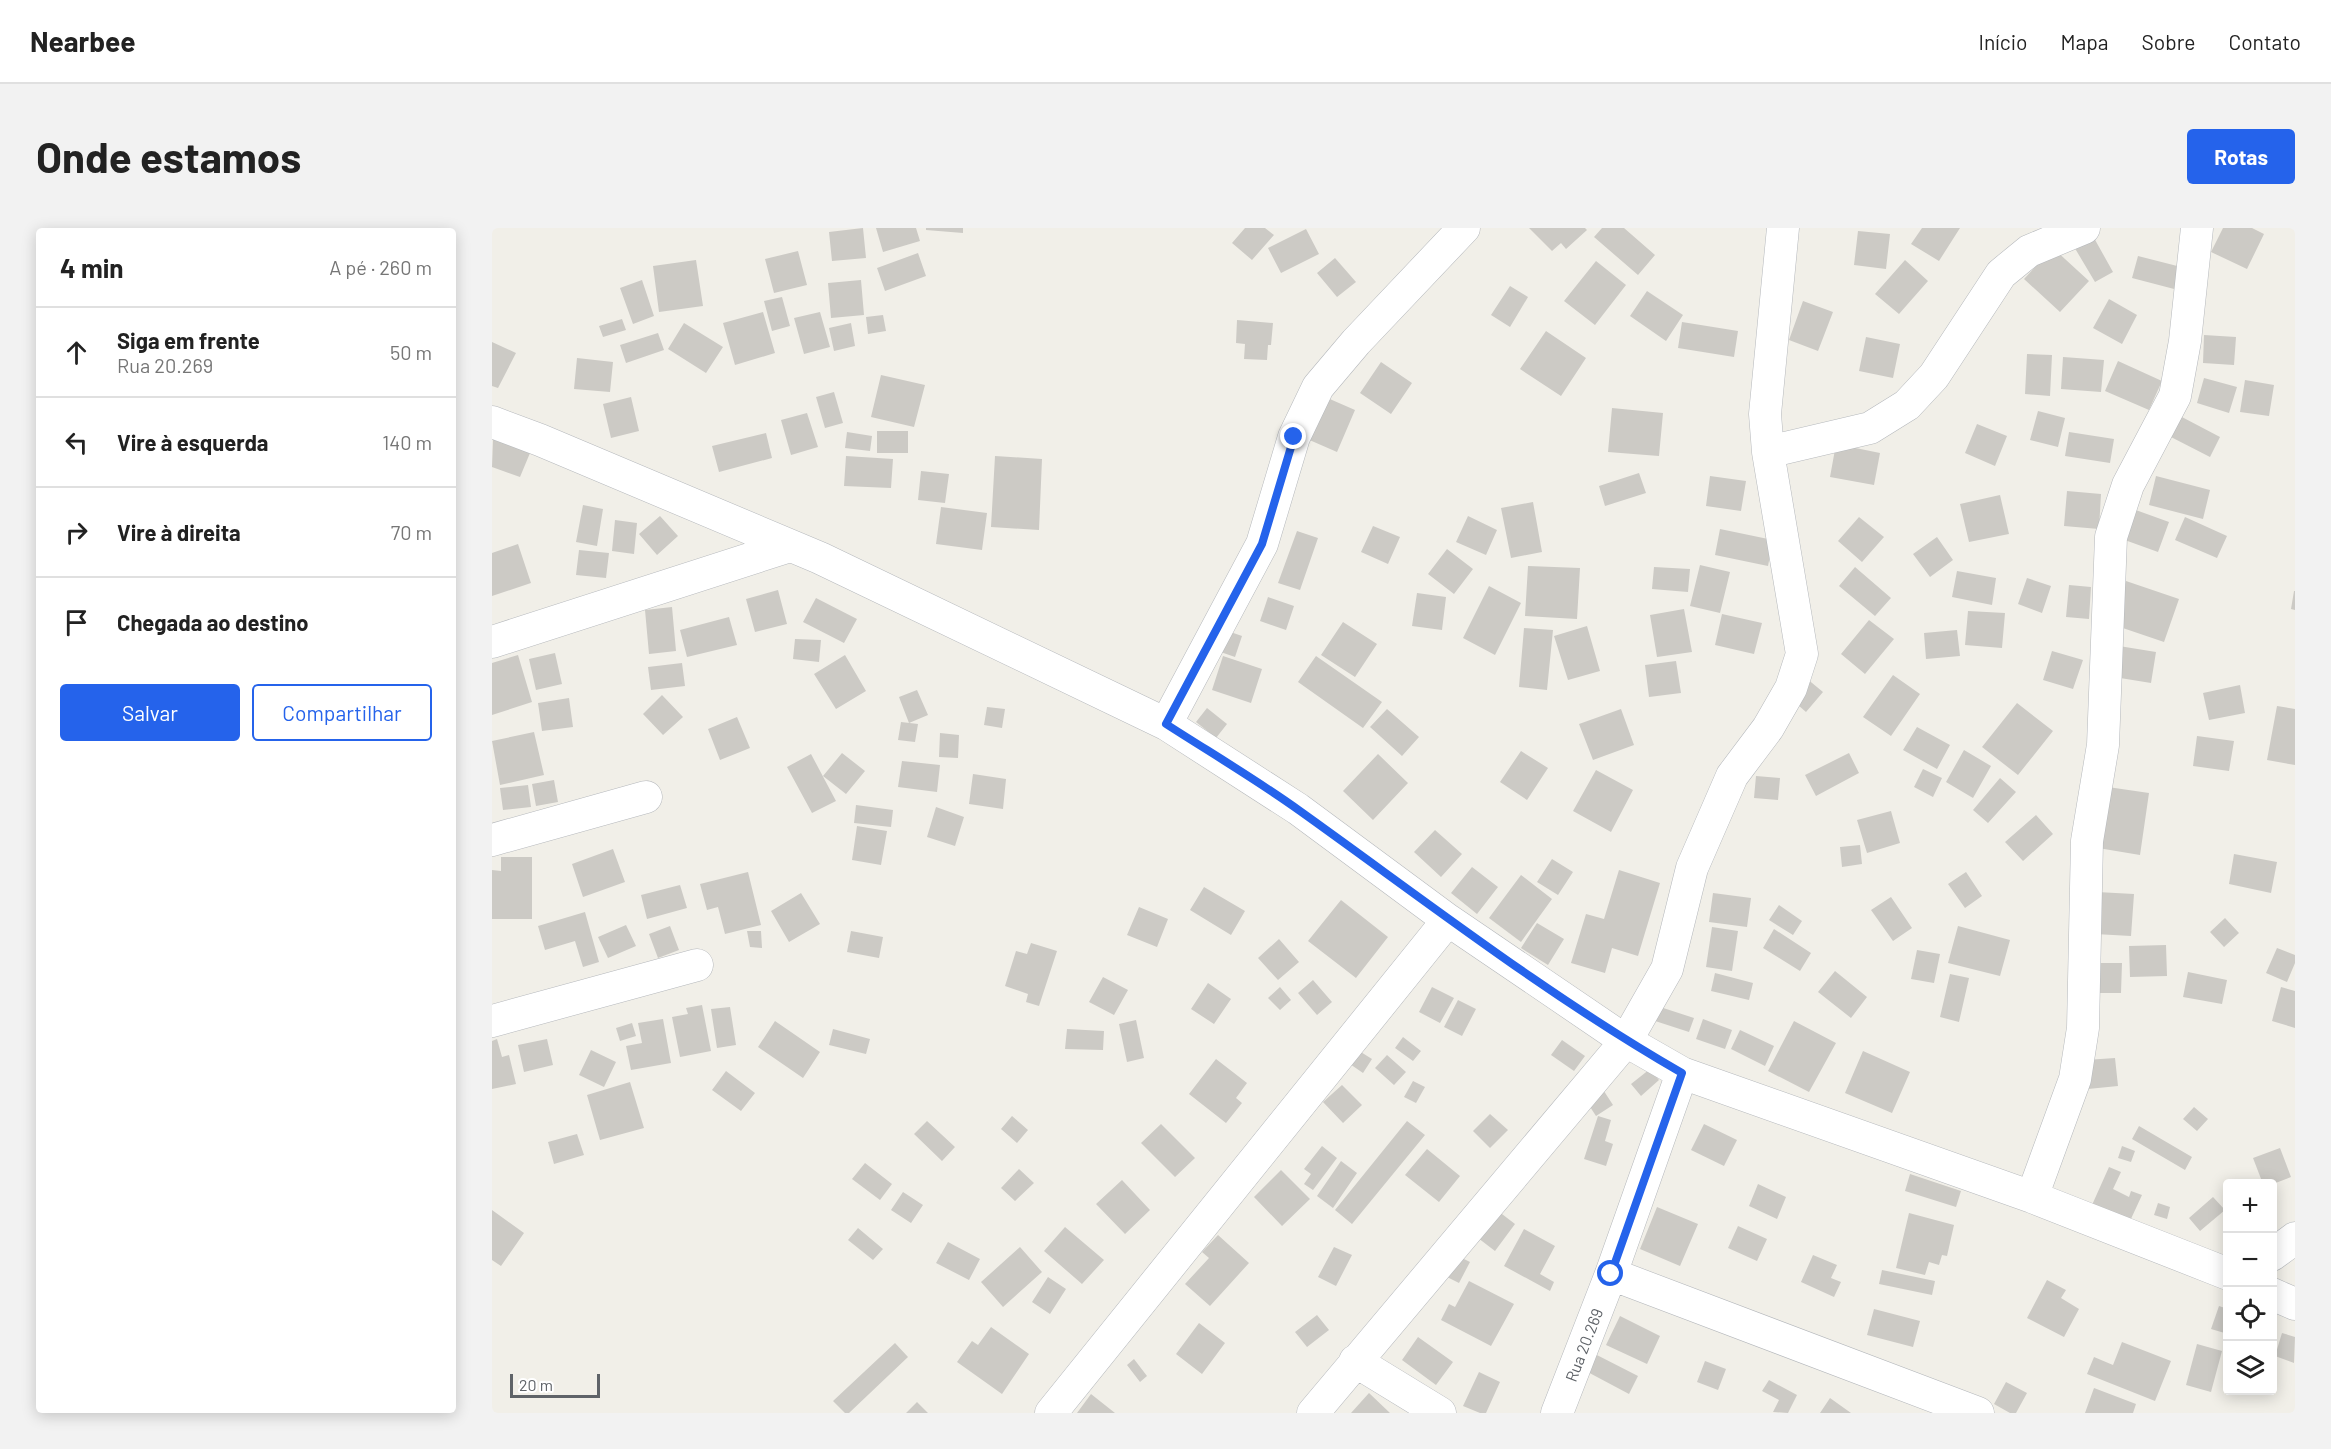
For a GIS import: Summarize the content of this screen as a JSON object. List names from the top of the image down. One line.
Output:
{"streets":{"street":["Rua 20.269"]},"scale_bar":"20 m","page":{"header":"Nearbee","nav":["Início","Mapa","Sobre","Contato"],"buttons":["Rotas",["Salvar","Compartilhar"]],"title":"Onde estamos","heading":["4 min","A pé · 260 m"],"list":[["Siga em frente","Rua 20.269","50 m"],["Vire à esquerda","140 m"],["Vire à direita","70 m"],"Chegada ao destino"],"map_buttons":["+","−"],"scale":"20 m"}}
